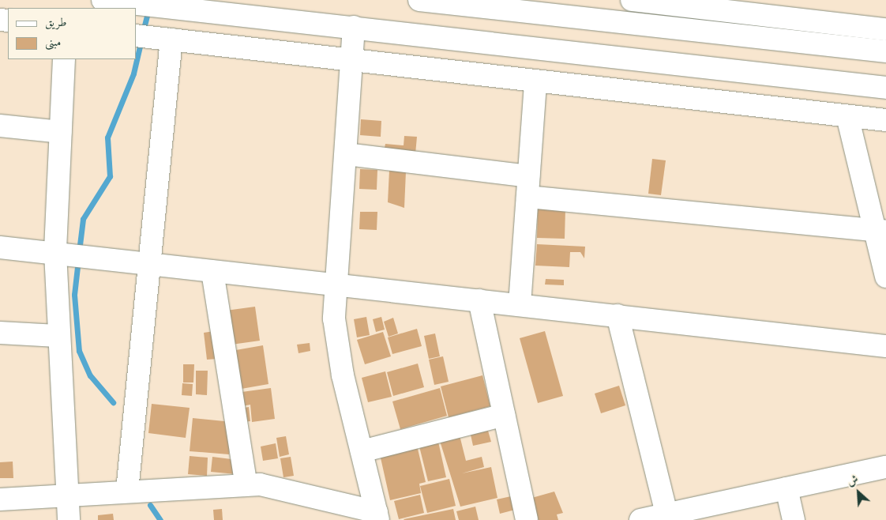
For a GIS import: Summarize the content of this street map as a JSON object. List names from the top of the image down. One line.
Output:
{"legend":["طريق","مبنى"],"north":"top left"}
